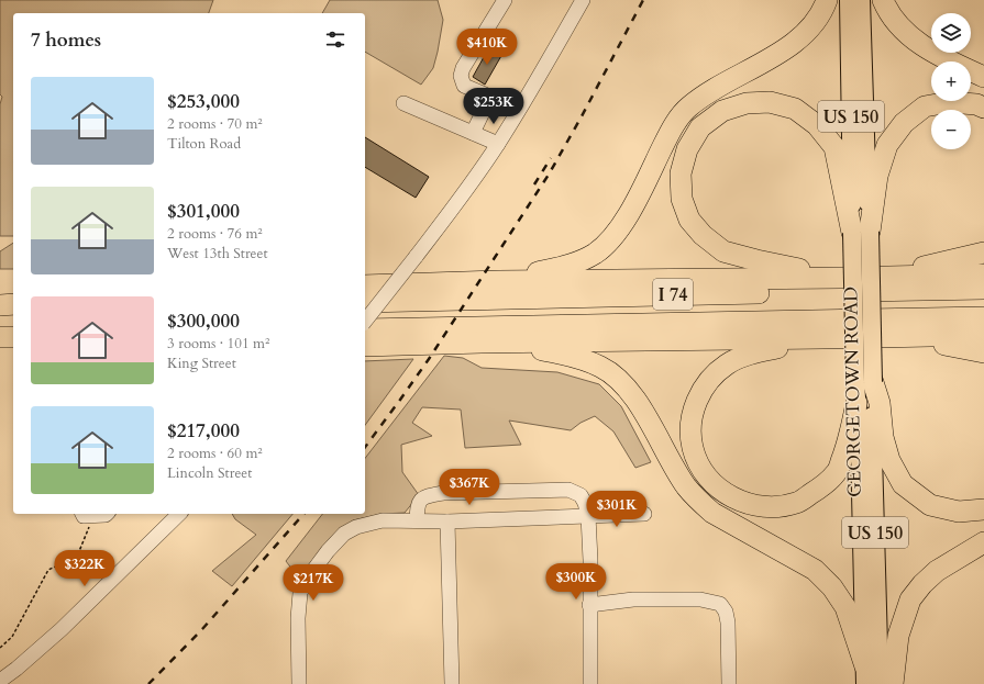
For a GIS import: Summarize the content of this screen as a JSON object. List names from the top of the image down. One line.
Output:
{"streets":{"highway":["I 74"],"main road":["US 150","GEORGETOWN ROAD"]},"crossings":[["US 150","GEORGETOWN ROAD"]],"page":{"map_buttons":["+","−"],"heading":"7 homes","price":["$410K","$253K","$367K","$301K","$322K","$300K","$217K"],"list":[{"name":"$253,000","note":"2 rooms · 70 m² · Tilton Road"},{"name":"$301,000","note":"2 rooms · 76 m² · West 13th Street"},{"name":"$300,000","note":"3 rooms · 101 m² · King Street"},{"name":"$217,000","note":"2 rooms · 60 m² · Lincoln Street"}]}}
